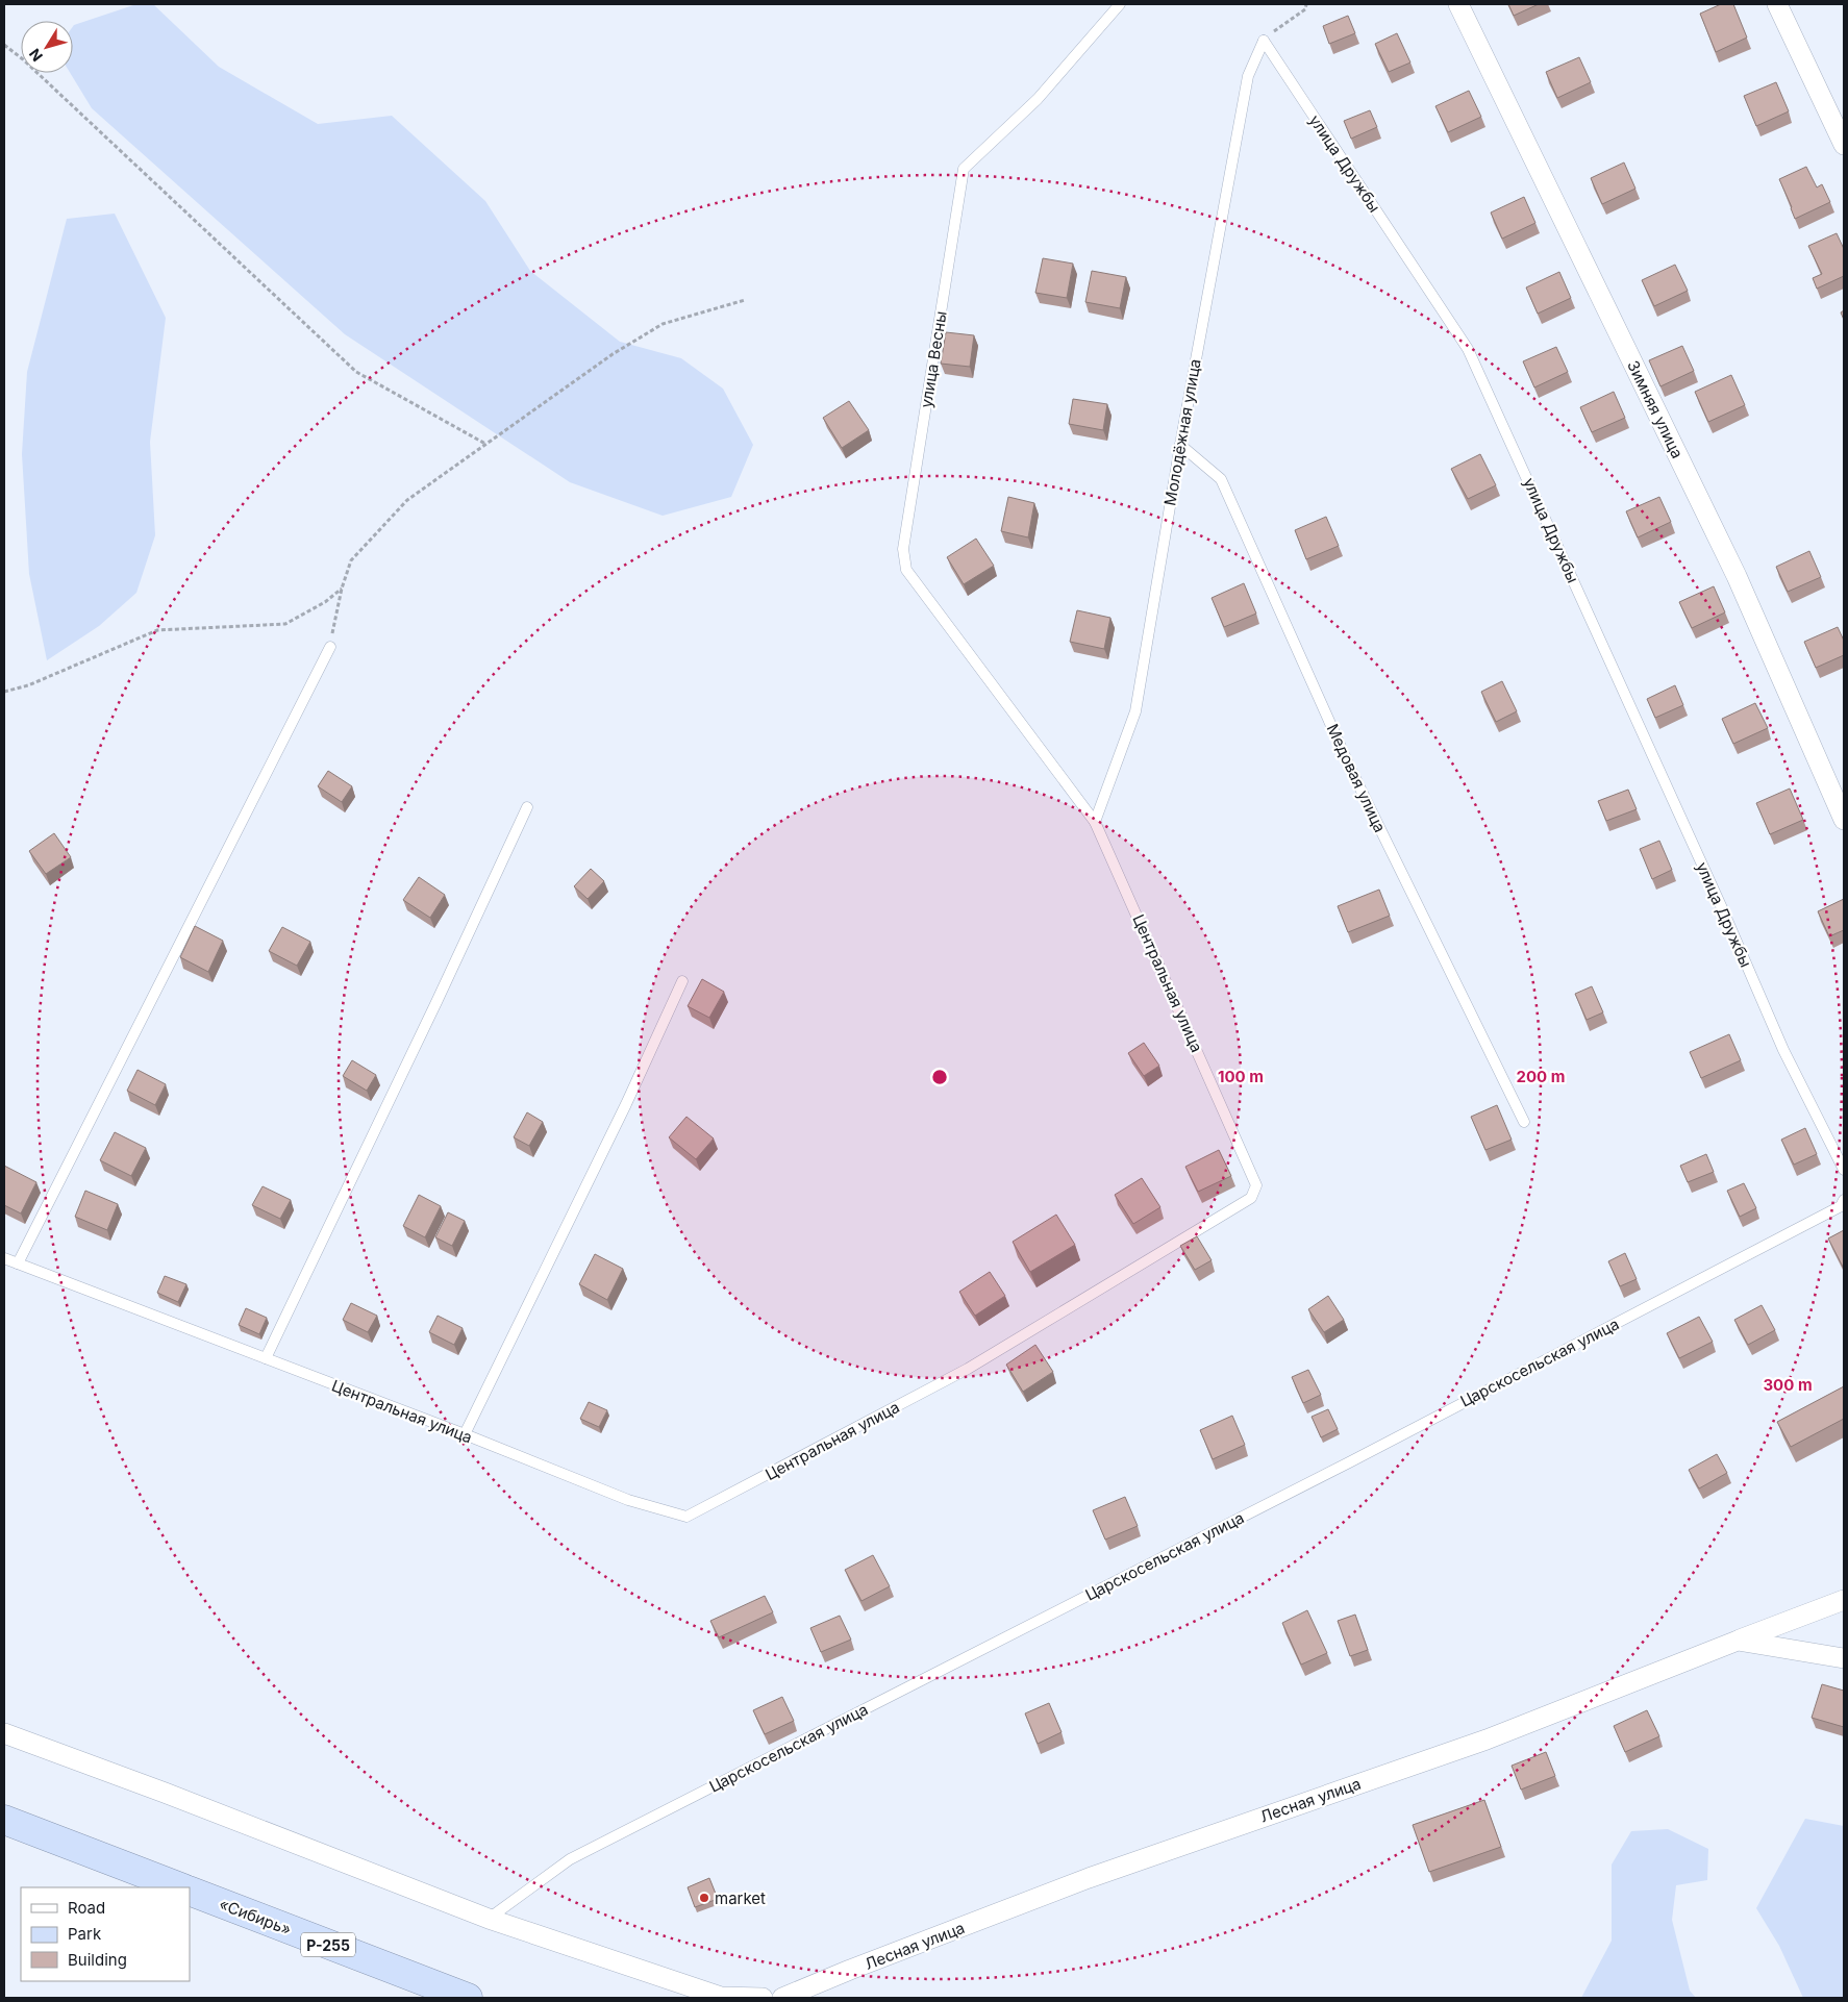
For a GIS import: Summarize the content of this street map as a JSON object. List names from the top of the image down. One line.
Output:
{"streets":{"highway":["«Сибирь»","Р-255"],"street":["Зимняя улица","Лесная улица"],"lane":["улица Дружбы","улица Весны","Молодёжная улица","Медовая улица","Центральная улица","Царскосельская улица"]},"crossings":[["улица Дружбы","Молодёжная улица"],["улица Весны","Центральная улица"],["Молодёжная улица","Медовая улица"],["Молодёжная улица","Центральная улица"]],"places":["market"],"legend":["Road","Park","Building"],"north":"bottom left","rings":["100 m","200 m","300 m"]}
